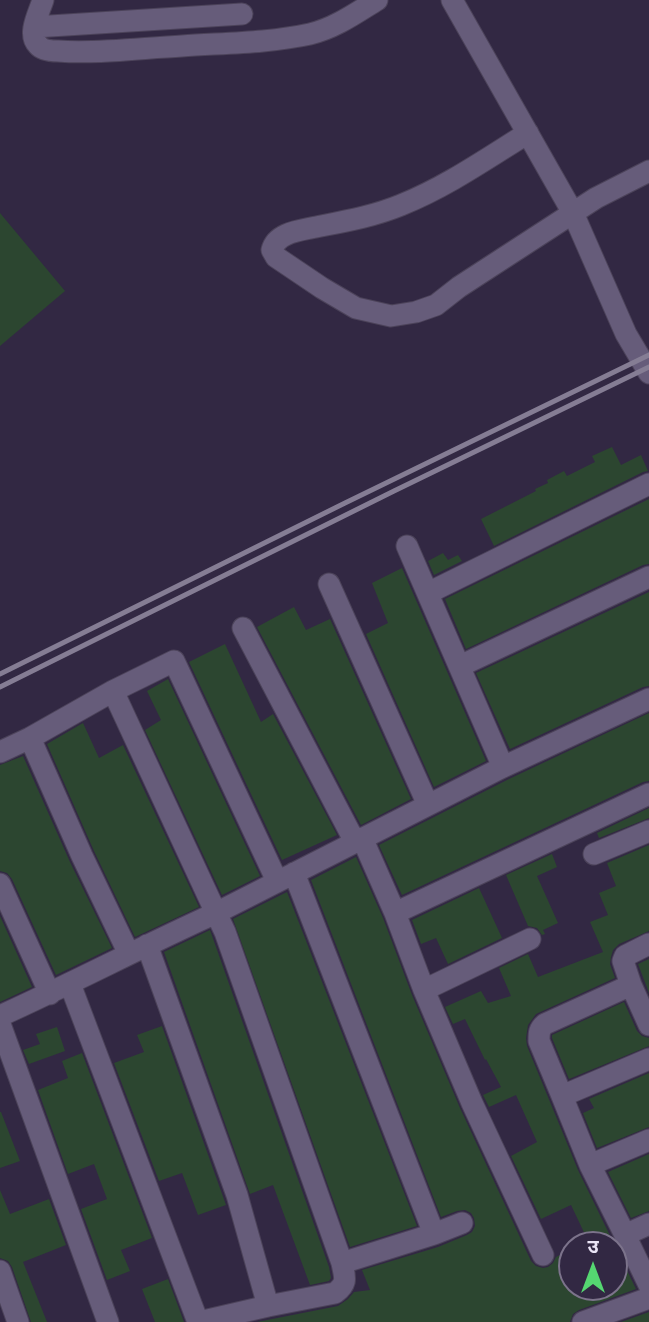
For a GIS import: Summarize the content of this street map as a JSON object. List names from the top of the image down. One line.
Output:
{"north":"top"}
